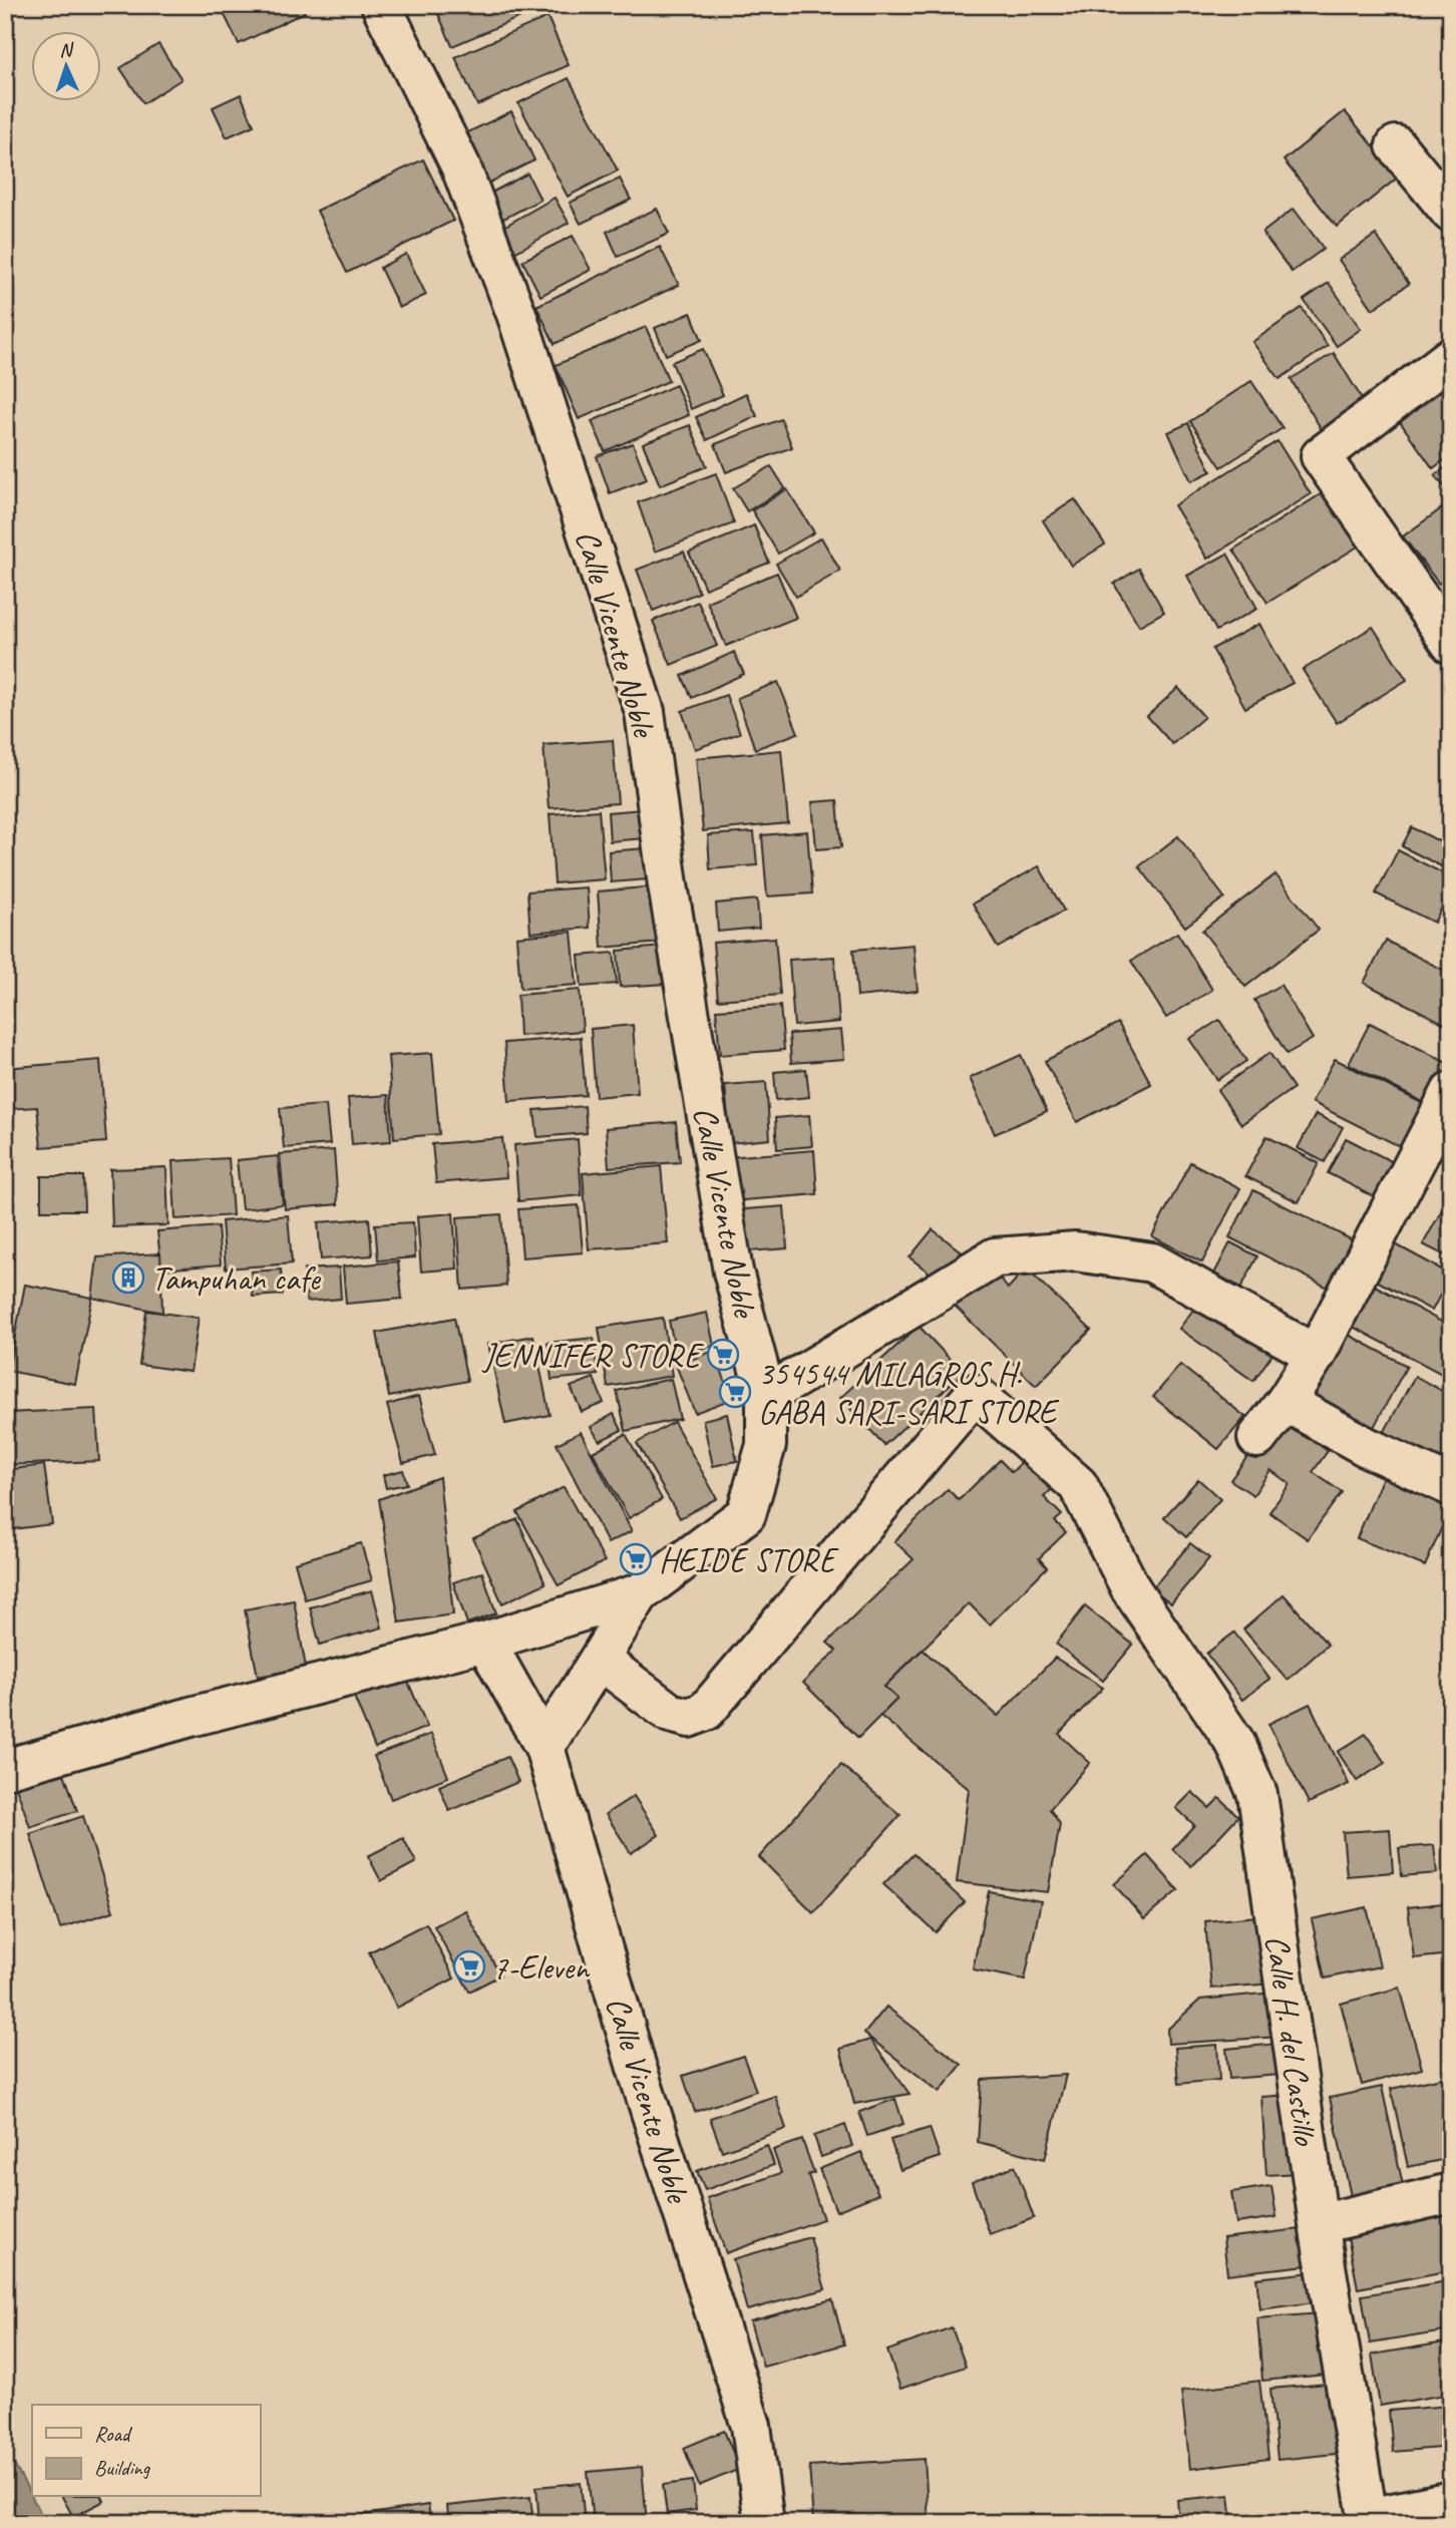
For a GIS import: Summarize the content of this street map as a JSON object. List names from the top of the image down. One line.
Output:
{"streets":{"street":["Calle Vicente Noble","Calle H. del Castillo"]},"crossings":[["Calle Vicente Noble","Calle H. del Castillo"]],"places":{"building":["Tampuhan cafe"],"supermarket":["JENNIFER STORE","354544 MILAGROS H. GABA SARI-SARI STORE","HEIDE STORE","7-Eleven"]},"legend":["Road","Building"],"north":"top"}
